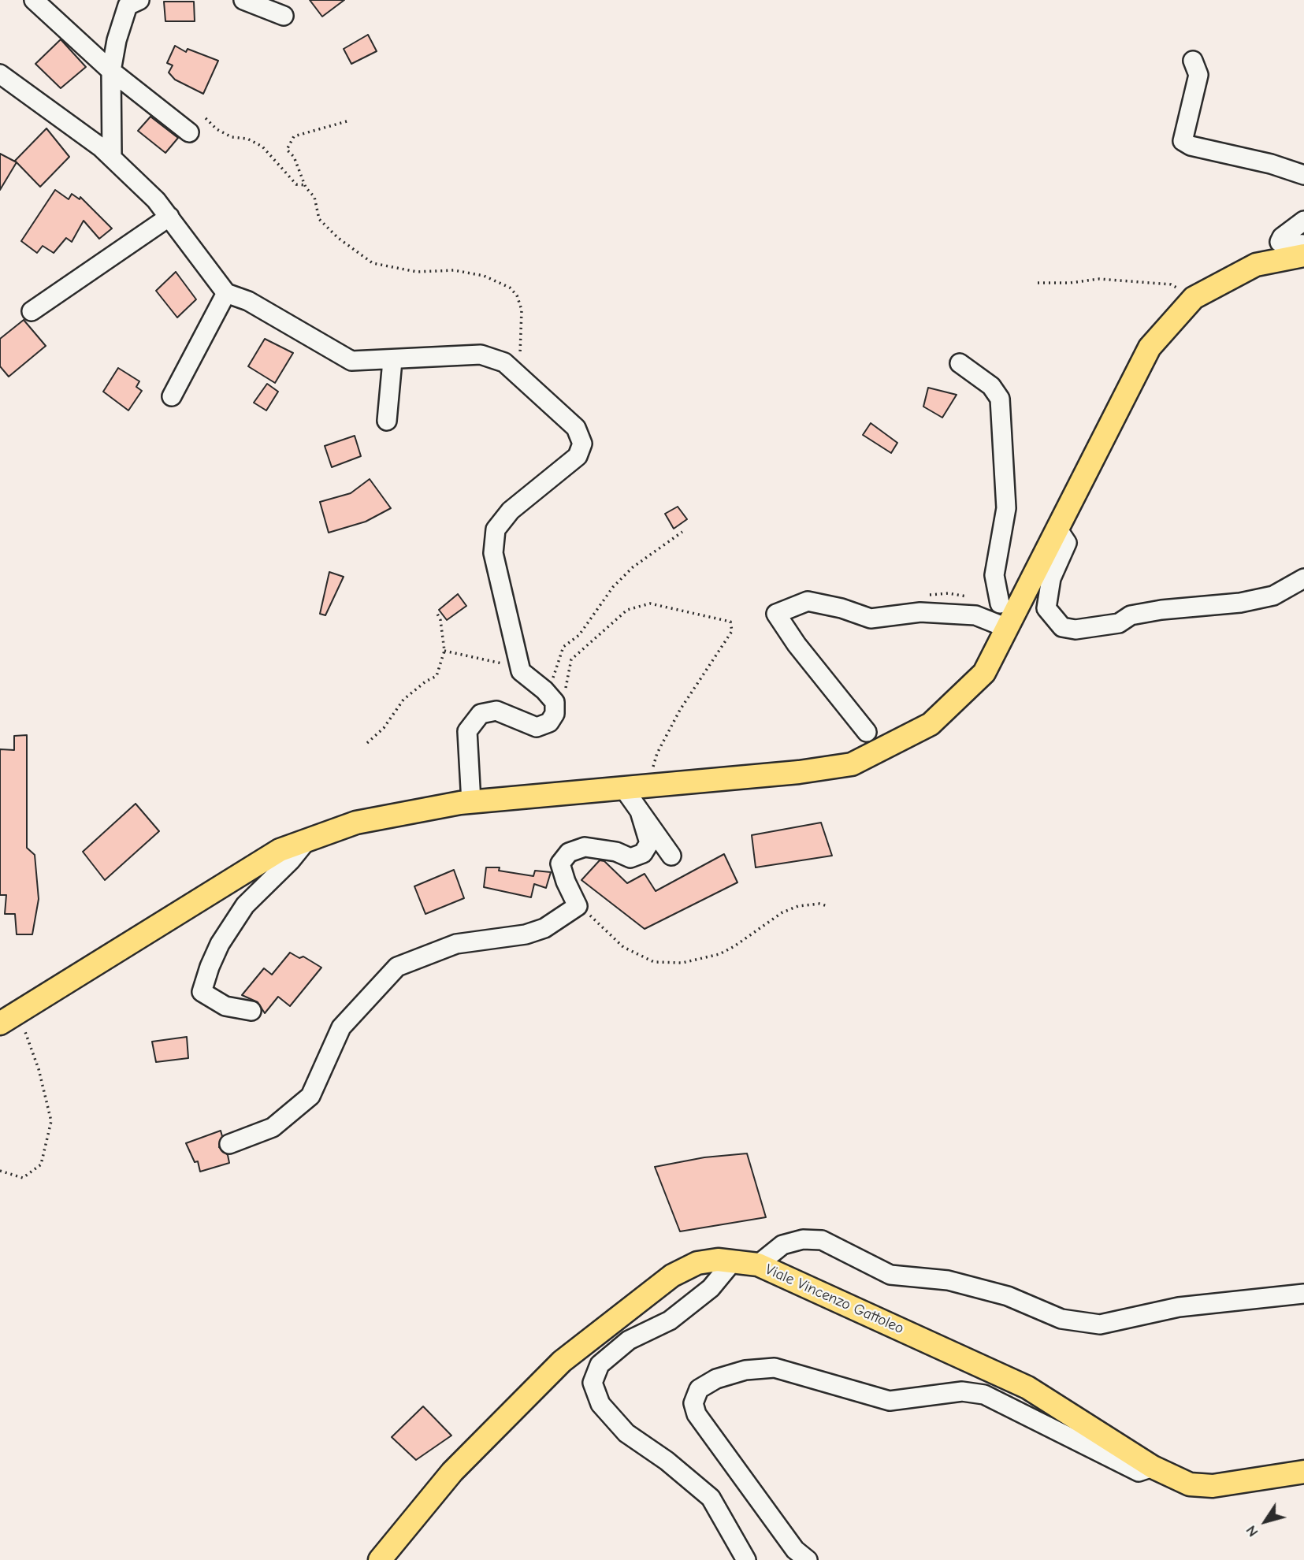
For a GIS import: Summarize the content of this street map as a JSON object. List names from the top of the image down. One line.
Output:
{"streets":{"main road":["Viale Vincenzo Gattoleo"]},"north":"bottom left"}
